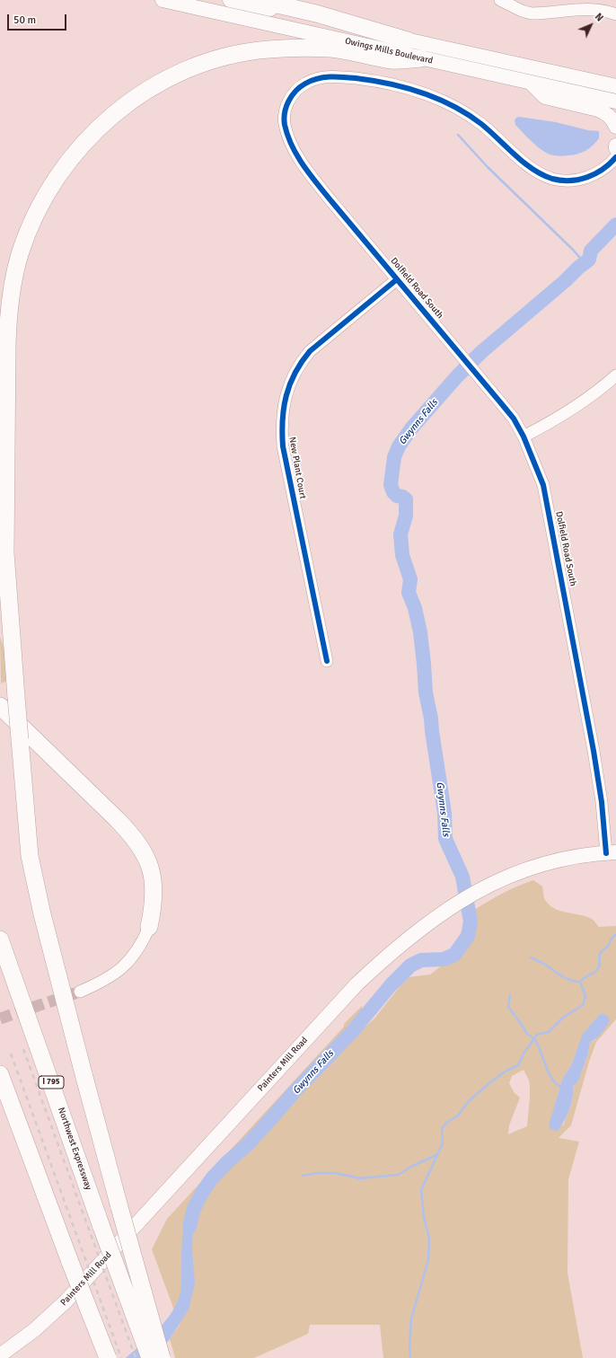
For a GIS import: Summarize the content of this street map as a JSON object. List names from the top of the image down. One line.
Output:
{"streets":{"highway":["I 795","Northwest Expressway"],"main road":["Owings Mills Boulevard","Painters Mill Road"],"street":["Dolfield Road South","New Plant Court"]},"crossings":[["Dolfield Road South","New Plant Court"],["Dolfield Road South","Painters Mill Road"]],"water":["Gwynns Falls"],"scale_bar":"50 m","north":"top right"}
